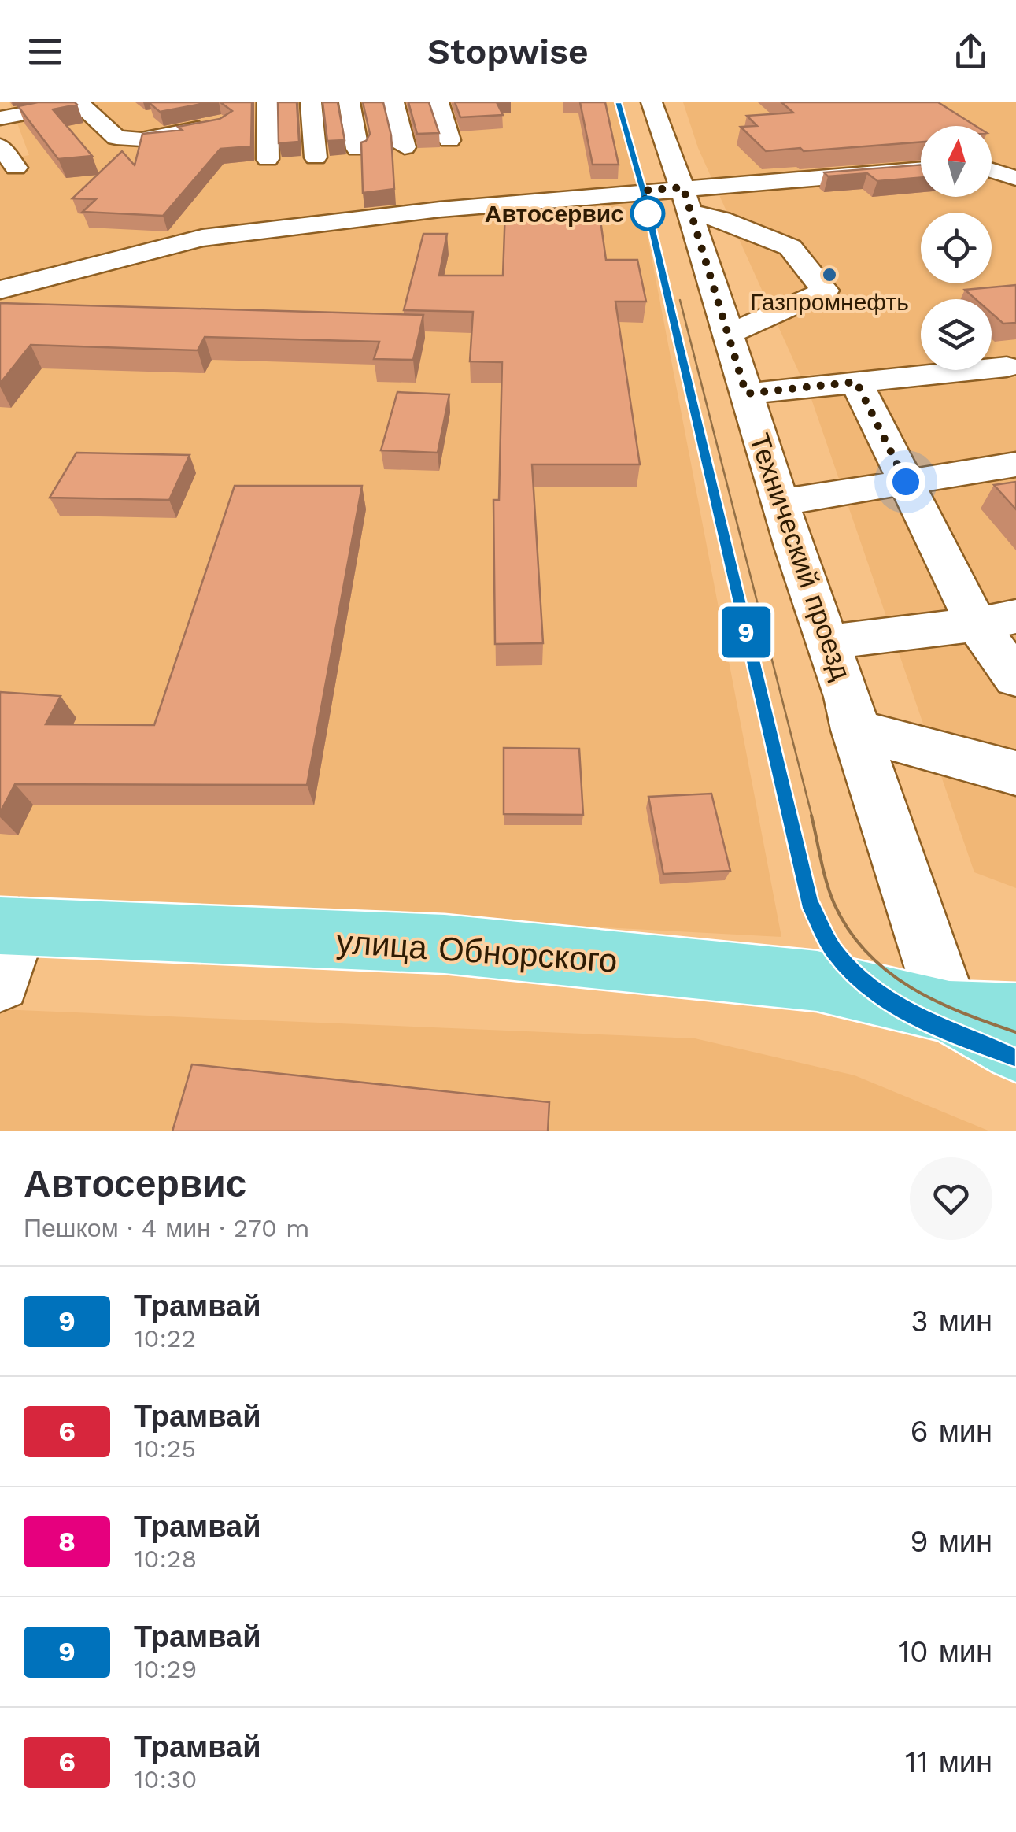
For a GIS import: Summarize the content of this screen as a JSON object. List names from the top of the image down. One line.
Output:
{"streets":{"main road":["улица Обнорского"],"street":["Технический проезд"]},"crossings":[["Технический проезд","улица Обнорского"]],"places":["Автосервис","Газпромнефть"],"lines":["tram line 9"],"north":"top","page":{"header":"Stopwise","on_map":"9","heading":["Автосервис","Пешком · 4 мин · 270 m"],"list":[{"mark":"9","name":"Трамвай","note":"10:22","value":"3 мин"},{"mark":"6","name":"Трамвай","note":"10:25","value":"6 мин"},{"mark":"8","name":"Трамвай","note":"10:28","value":"9 мин"},{"mark":"9","name":"Трамвай","note":"10:29","value":"10 мин"},{"mark":"6","name":"Трамвай","note":"10:30","value":"11 мин"}]}}
